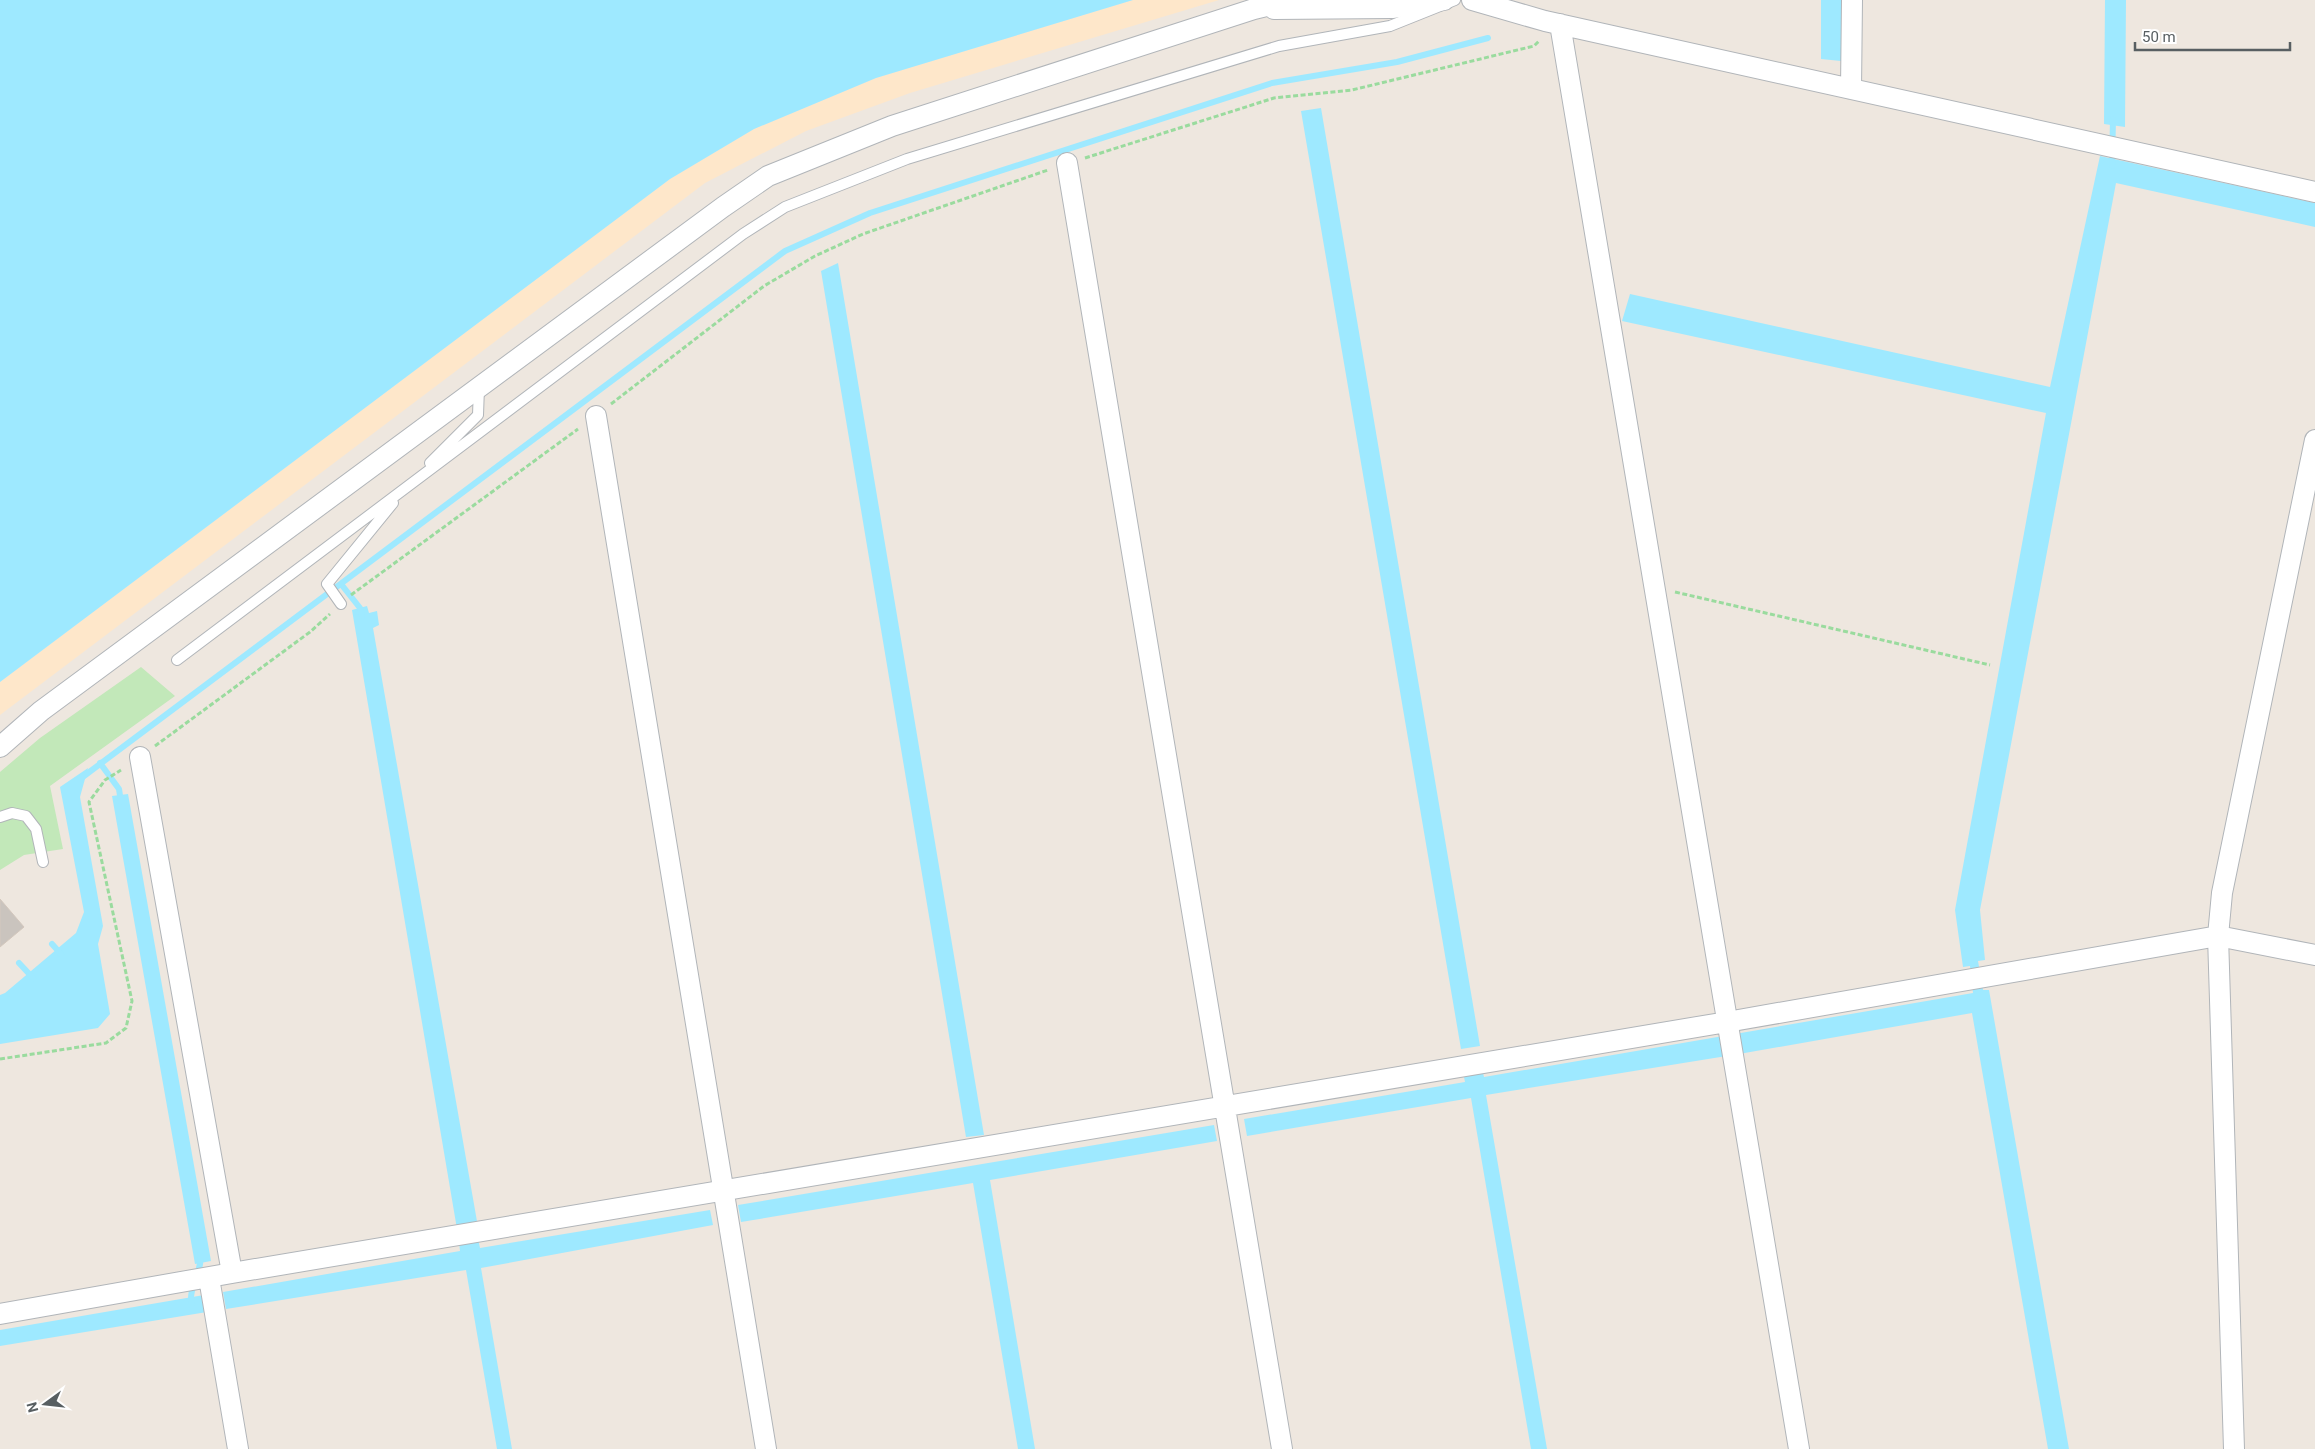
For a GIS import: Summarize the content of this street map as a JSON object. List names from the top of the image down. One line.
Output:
{"scale_bar":"50 m","north":"left"}
